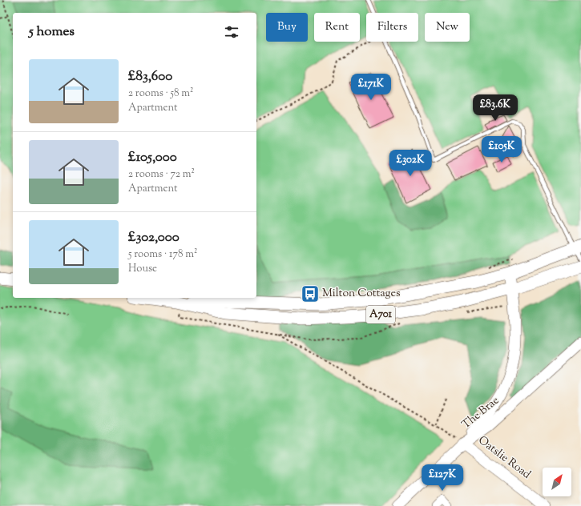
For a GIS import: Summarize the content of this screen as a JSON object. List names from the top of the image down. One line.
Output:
{"streets":{"main road":["A701","The Brae","Oatslie Road"]},"crossings":[["The Brae","Oatslie Road"]],"places":{"bus stop":["Milton Cottages"]},"north":"top right","page":{"chip":["Buy","Rent","Filters","New"],"heading":"5 homes","list":[{"name":"£83,600","note":"2 rooms · 58 m² · Apartment"},{"name":"£105,000","note":"2 rooms · 72 m² · Apartment"},{"name":"£302,000","note":"5 rooms · 178 m² · House"}],"price":["£171K","£83.6K","£105K","£302K","£127K"]}}
